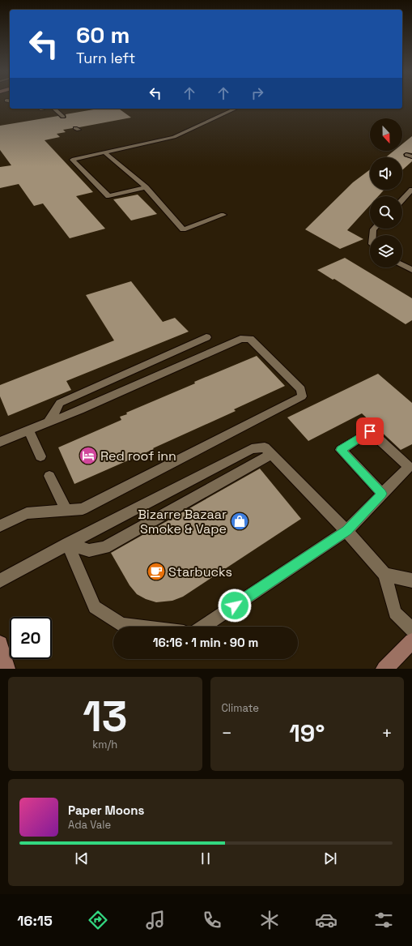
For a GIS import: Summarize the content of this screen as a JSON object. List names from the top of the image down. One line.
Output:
{"places":{"hotel":["Red roof inn"],"shop":["Bizarre Bazaar Smoke & Vape"],"cafe":["Starbucks"]},"north":"bottom","page":{"turn":["60 m","Turn left"],"limit":"20","trip":"16:16 · 1 min · 90 m","tile":[["13","km/h"],"Climate"],"heat":["−","19°","+"],"song":["Paper Moons","Ada Vale"],"tabs":"16:15"}}
